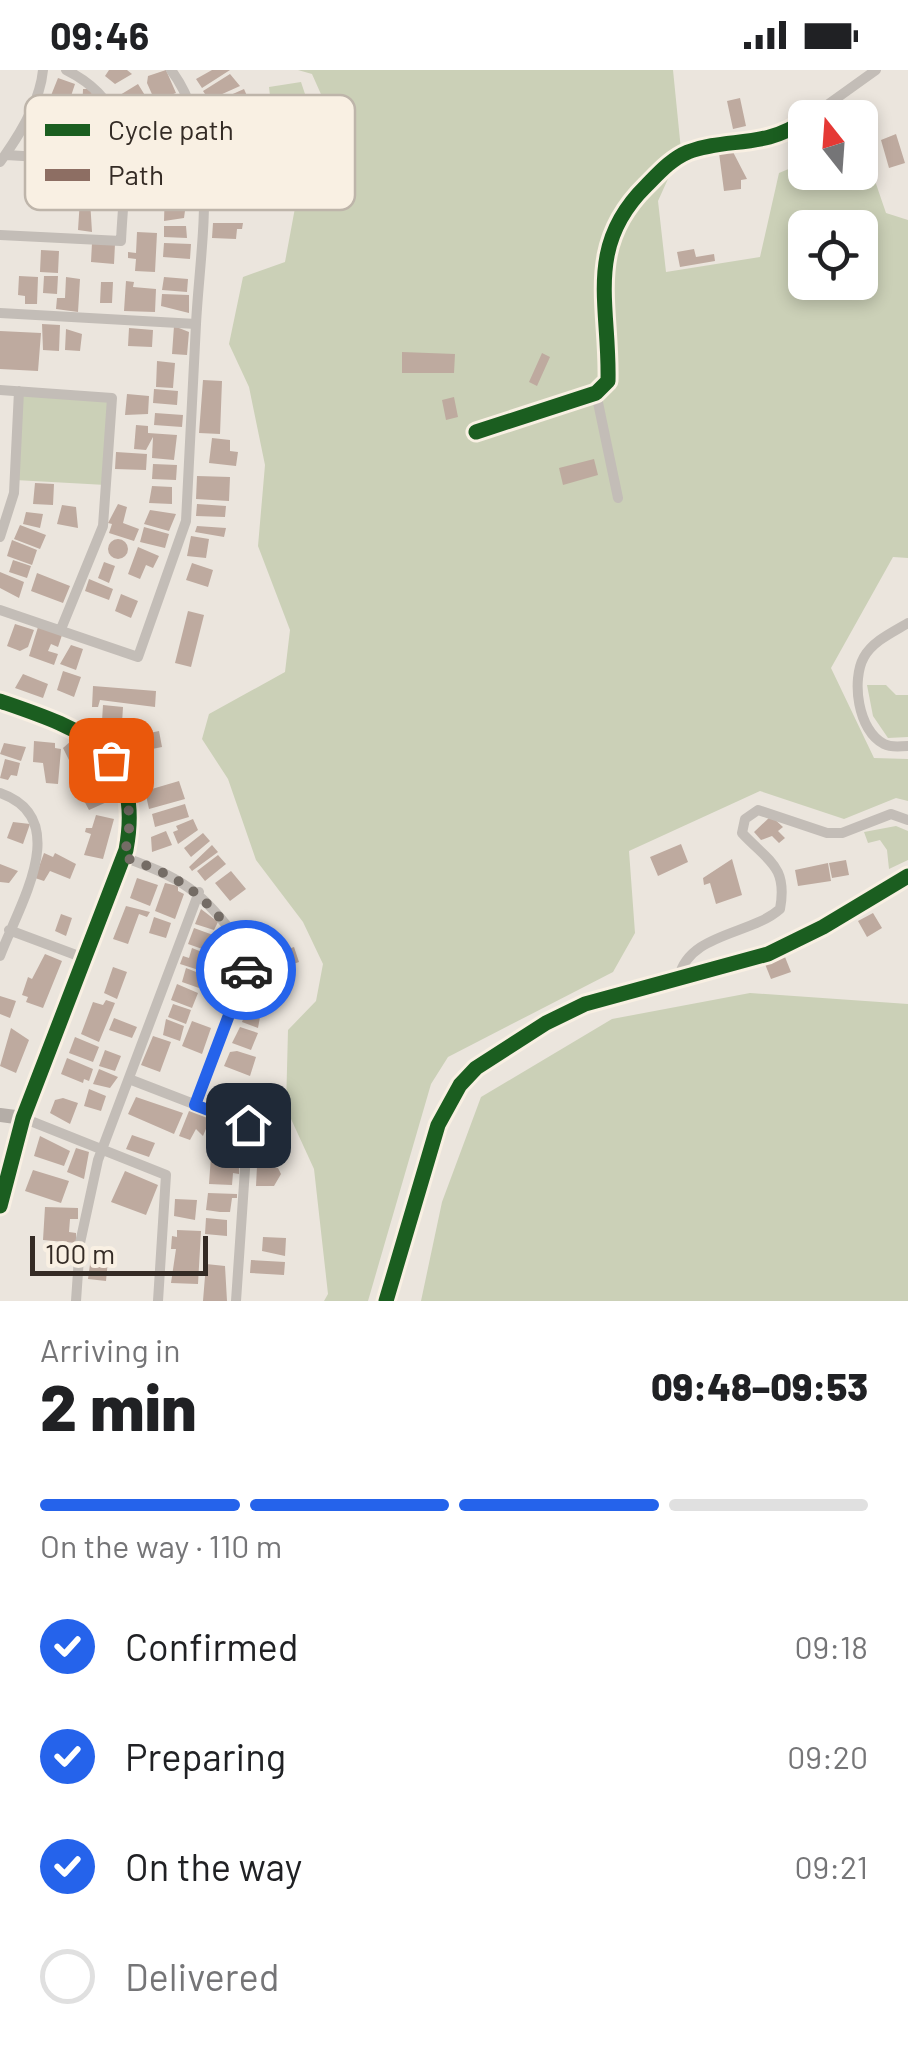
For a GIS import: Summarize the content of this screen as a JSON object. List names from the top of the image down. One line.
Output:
{"legend":["Cycle path","Path"],"scale_bar":"100 m","north":"top","page":{"status":"09:46","scale":"100 m","heading":["2 min","Arriving in","09:48–09:53"],"bar":"On the way · 110 m","list":[["Confirmed","09:18"],["Preparing","09:20"],["On the way","09:21"],"Delivered"]}}
